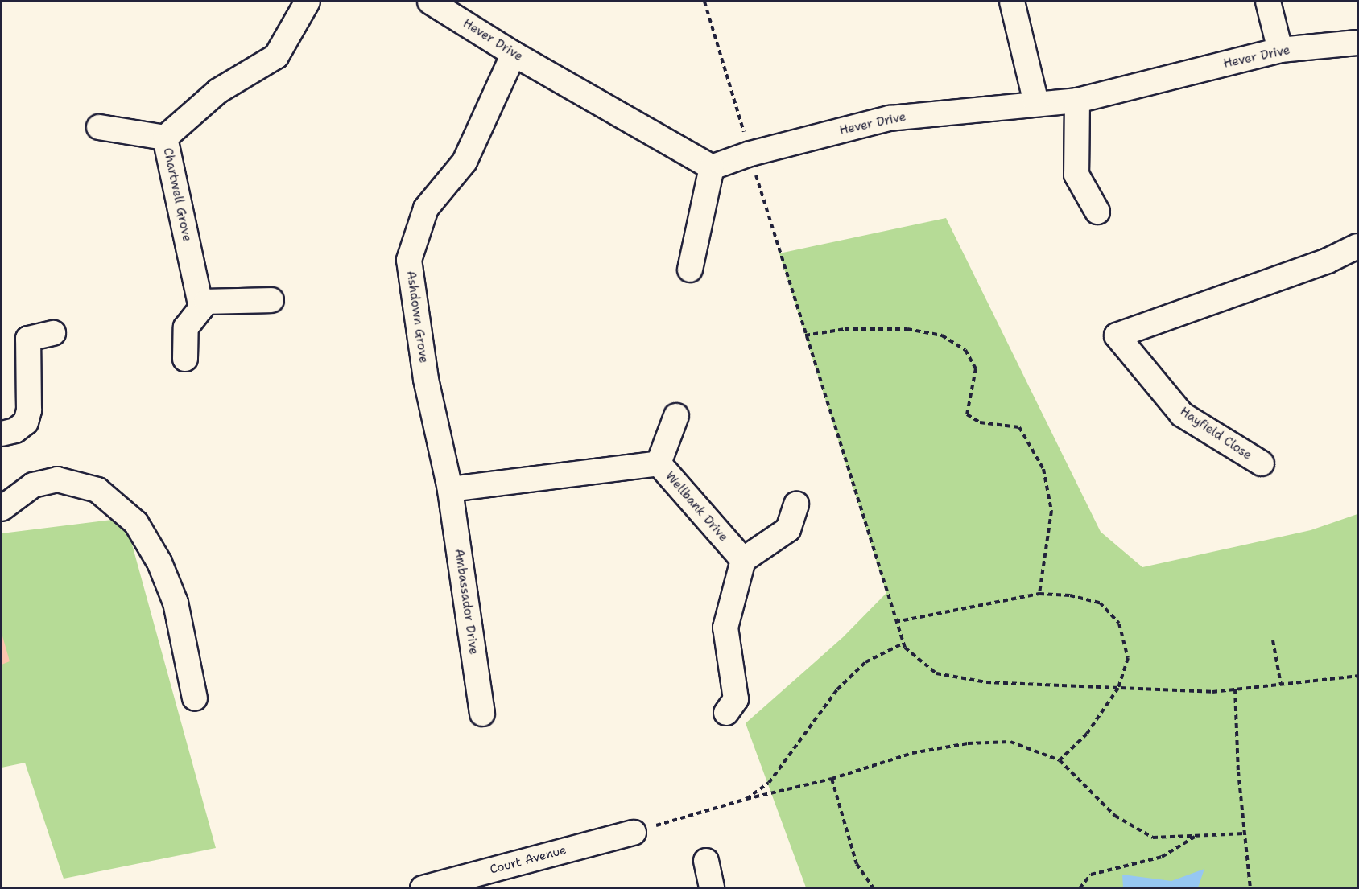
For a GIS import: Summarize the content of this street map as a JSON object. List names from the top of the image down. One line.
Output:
{"streets":{"street":["Hever Drive","Chartwell Grove","Ashdown Grove","Hayfield Close","Wellbank Drive","Ambassador Drive","Court Avenue"]},"crossings":[["Hever Drive","Ashdown Grove"],["Ashdown Grove","Wellbank Drive"],["Ashdown Grove","Ambassador Drive"],["Wellbank Drive","Ambassador Drive"]]}
